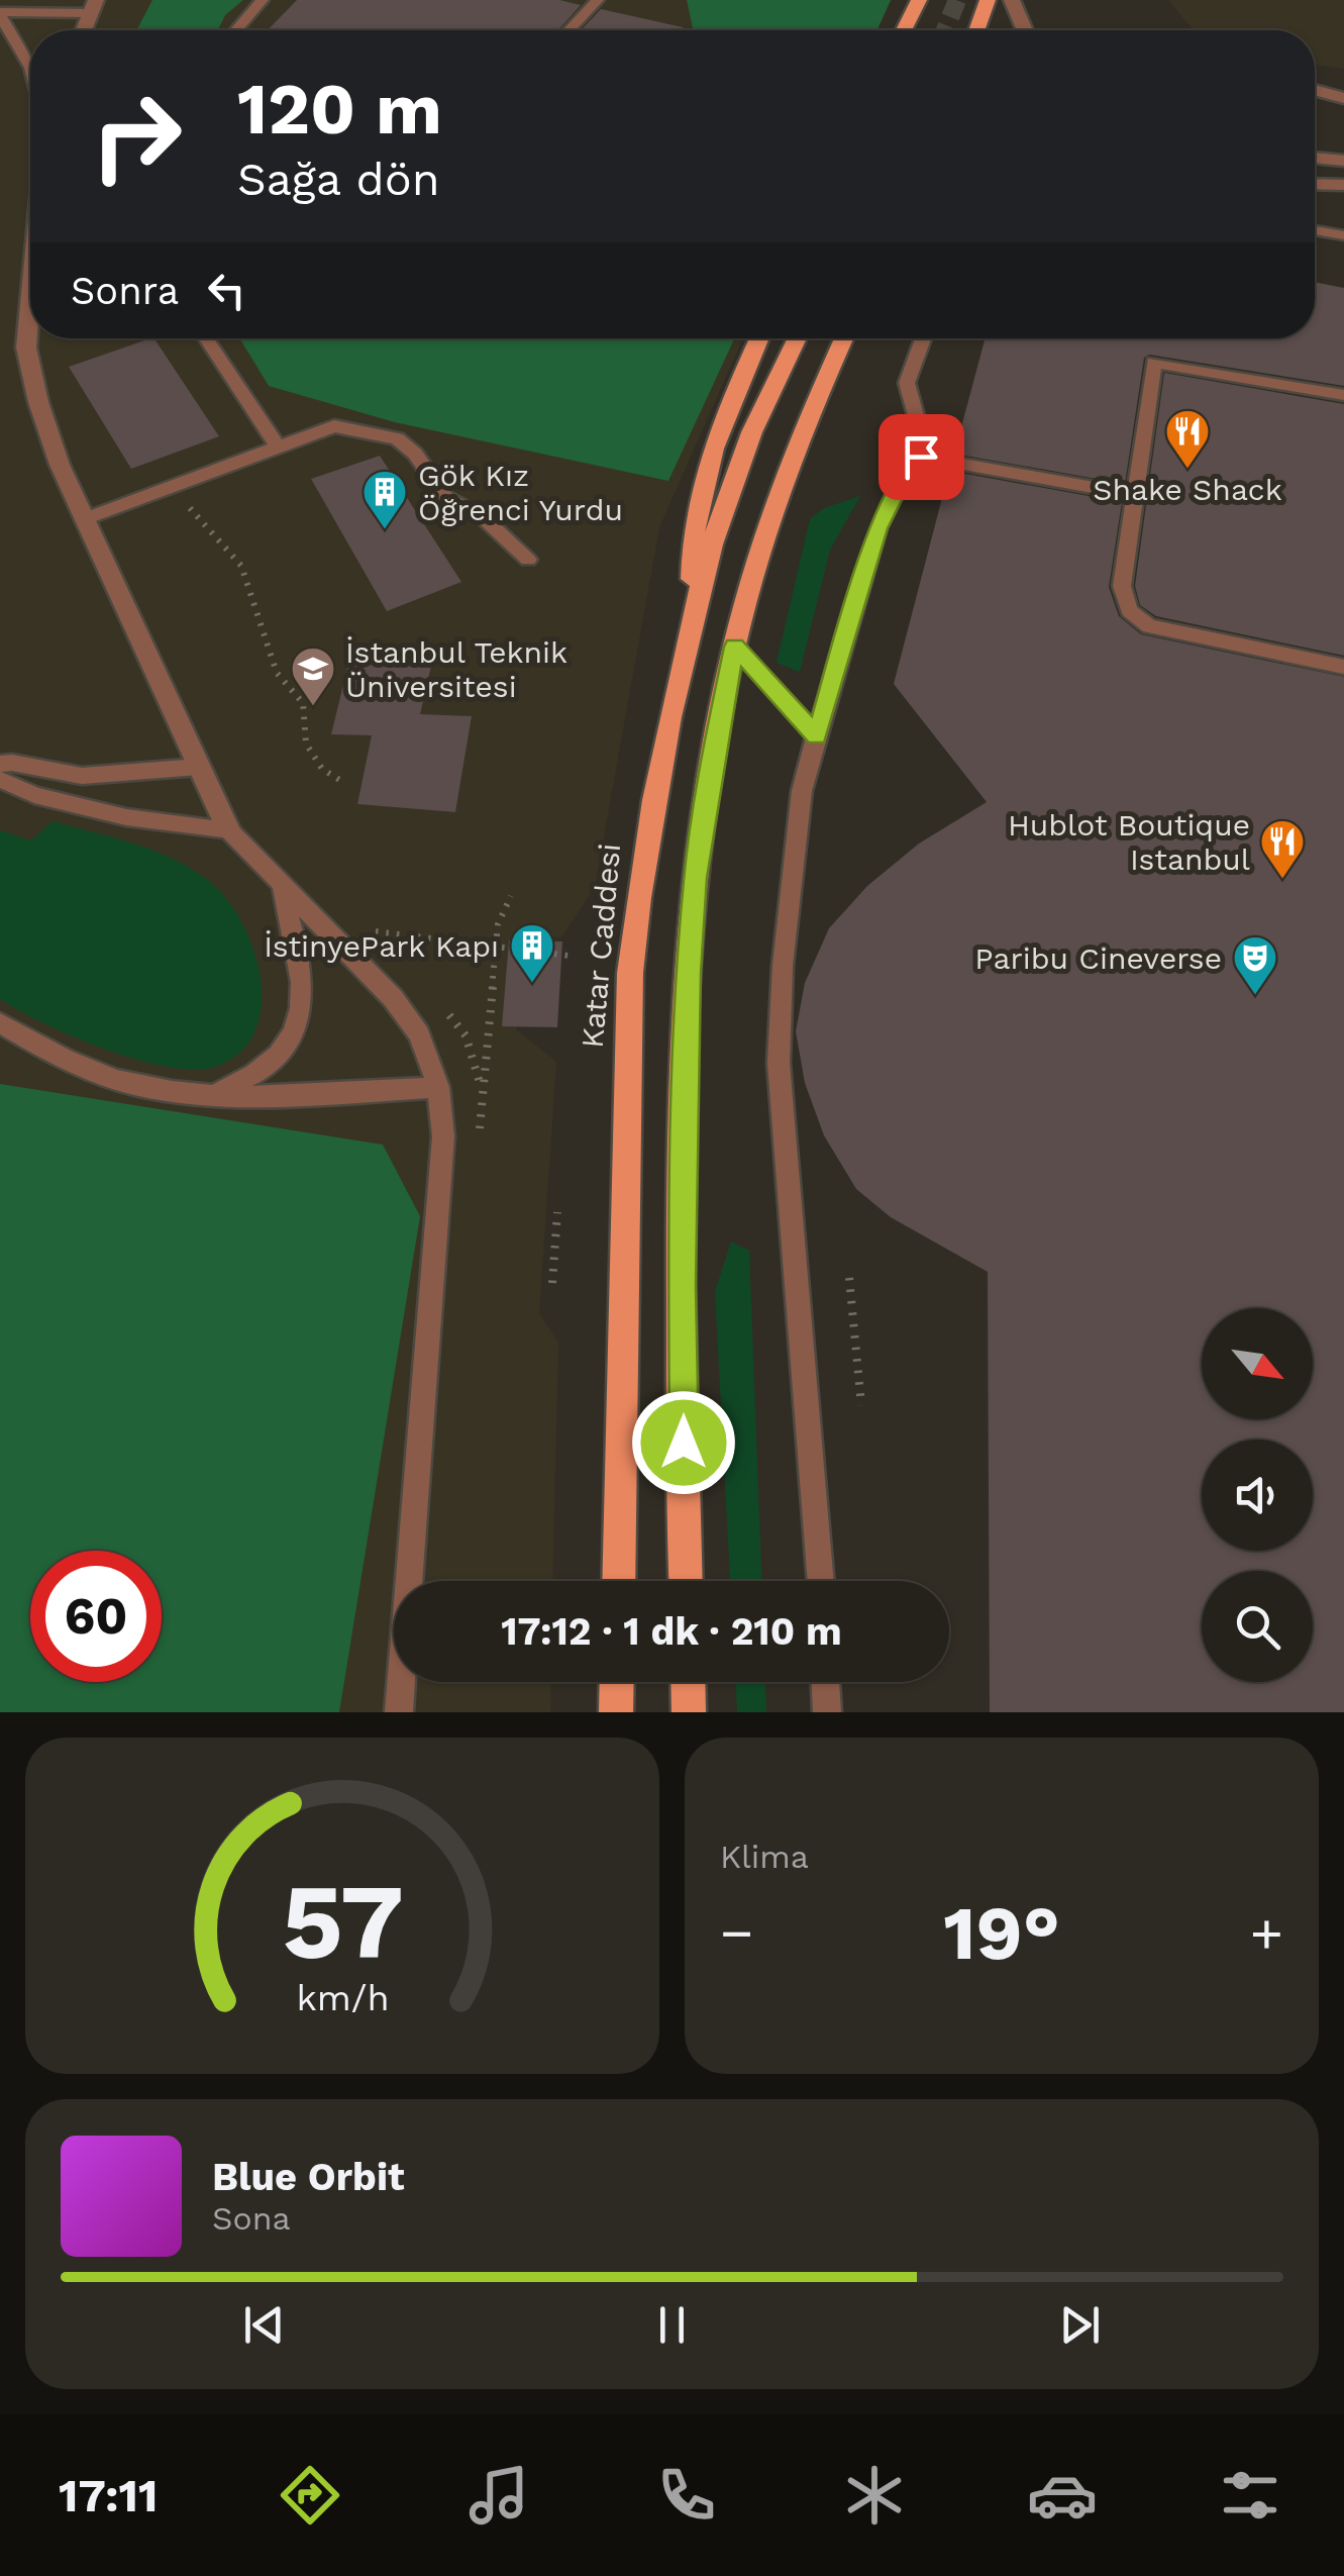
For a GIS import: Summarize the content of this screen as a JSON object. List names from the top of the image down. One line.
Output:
{"streets":{"main road":["Katar Caddesi"]},"places":{"restaurant":["Shake Shack","Hublot Boutique Istanbul"],"building":["Gök Kız Öğrenci Yurdu","İstinyePark Kapı"],"school or university":["İstanbul Teknik Üniversitesi"],"theatre":["Paribu Cineverse"]},"north":"bottom right","page":{"turn":["120 m","Sağa dön"],"then":"Sonra","limit":"60","trip":"17:12 · 1 dk · 210 m","tile":"Klima","heat":["−","19°","+"],"song":["Blue Orbit","Sona"],"tabs":"17:11","gauge":["57","km/h"]}}
